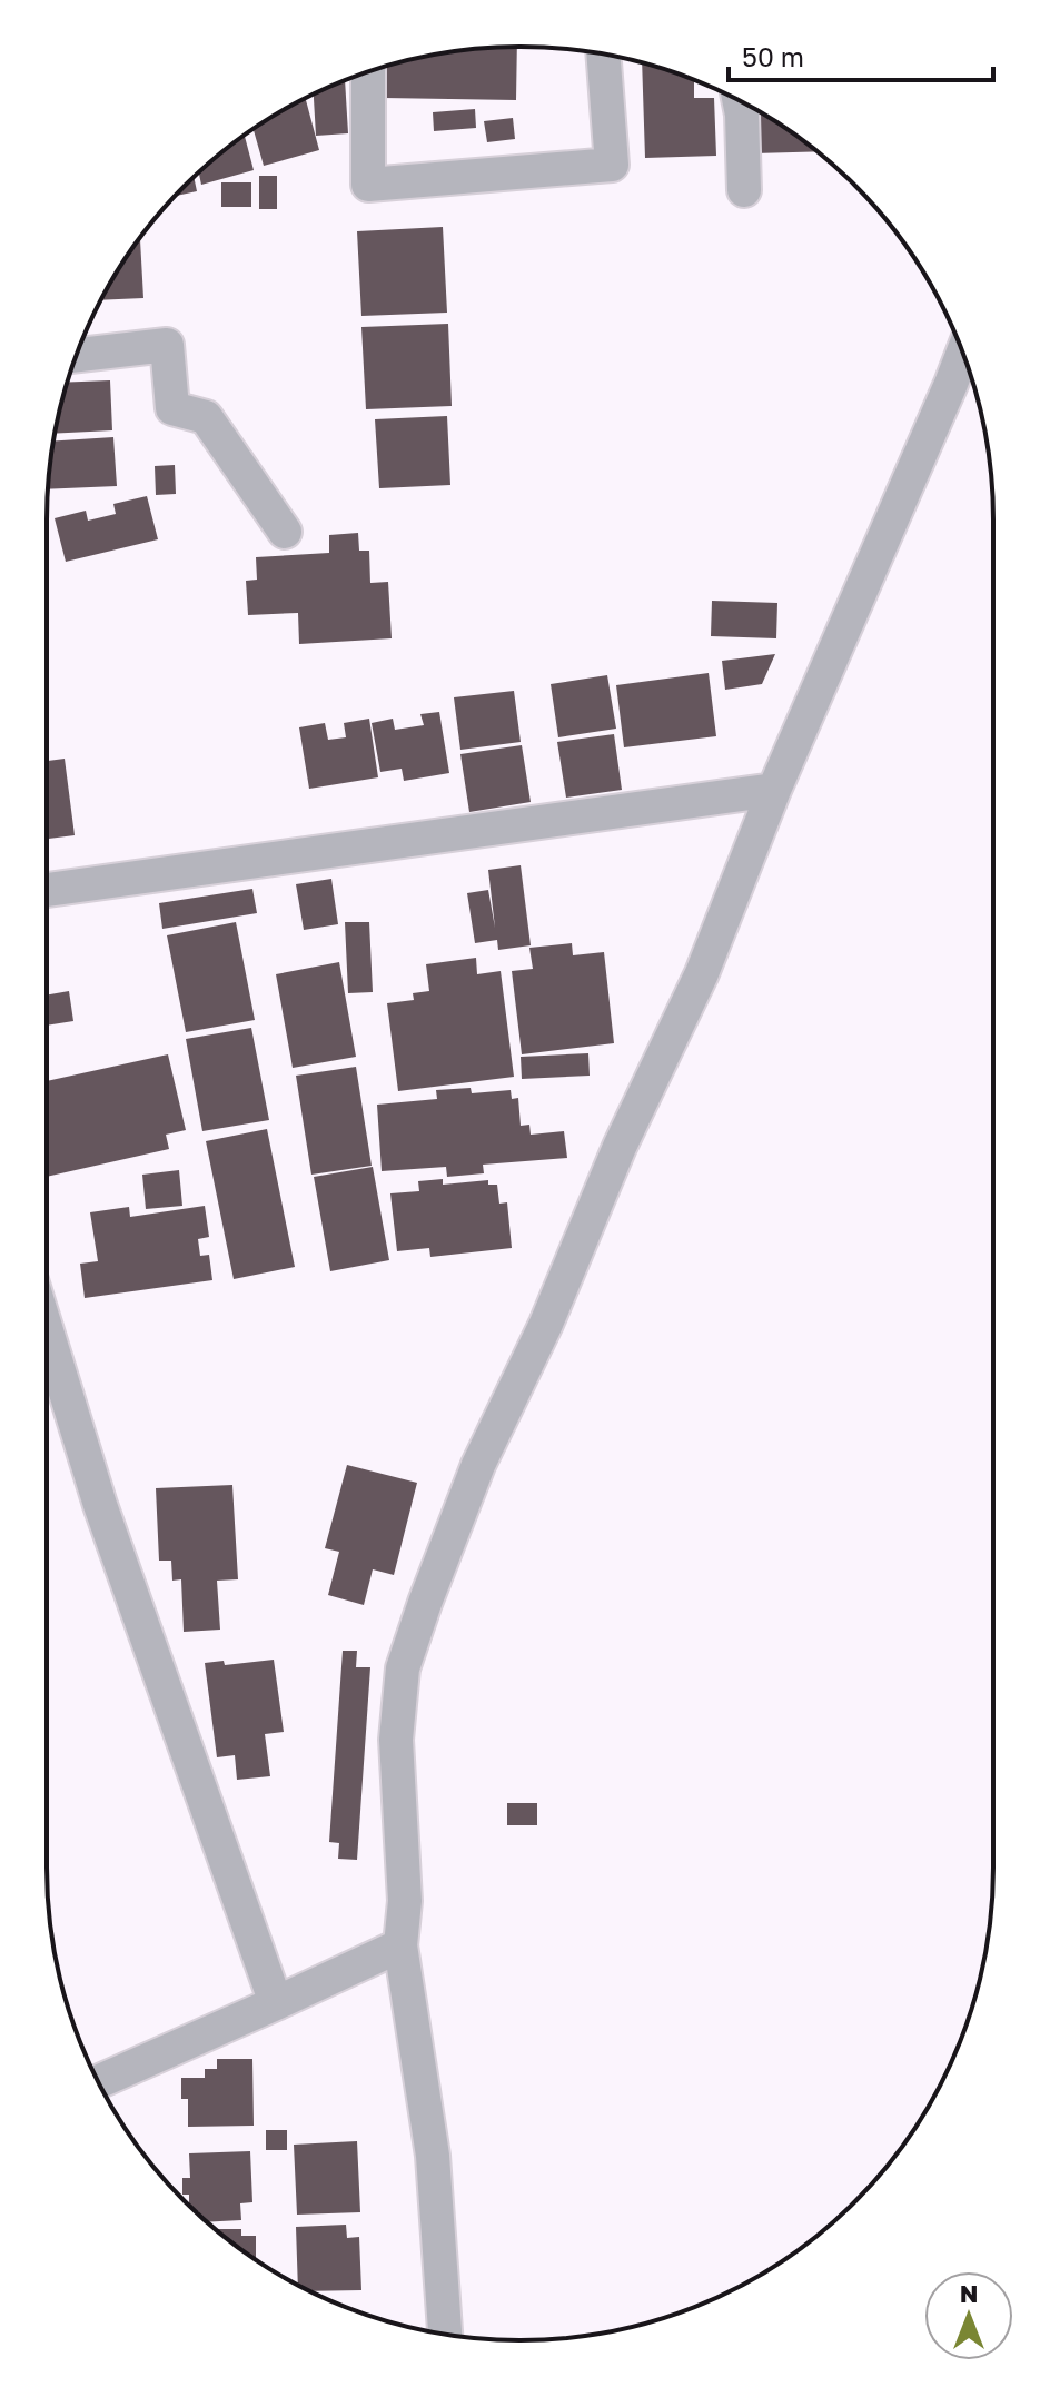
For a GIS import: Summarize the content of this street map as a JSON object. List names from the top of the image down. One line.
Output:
{"scale_bar":"50 m","north":"top"}
